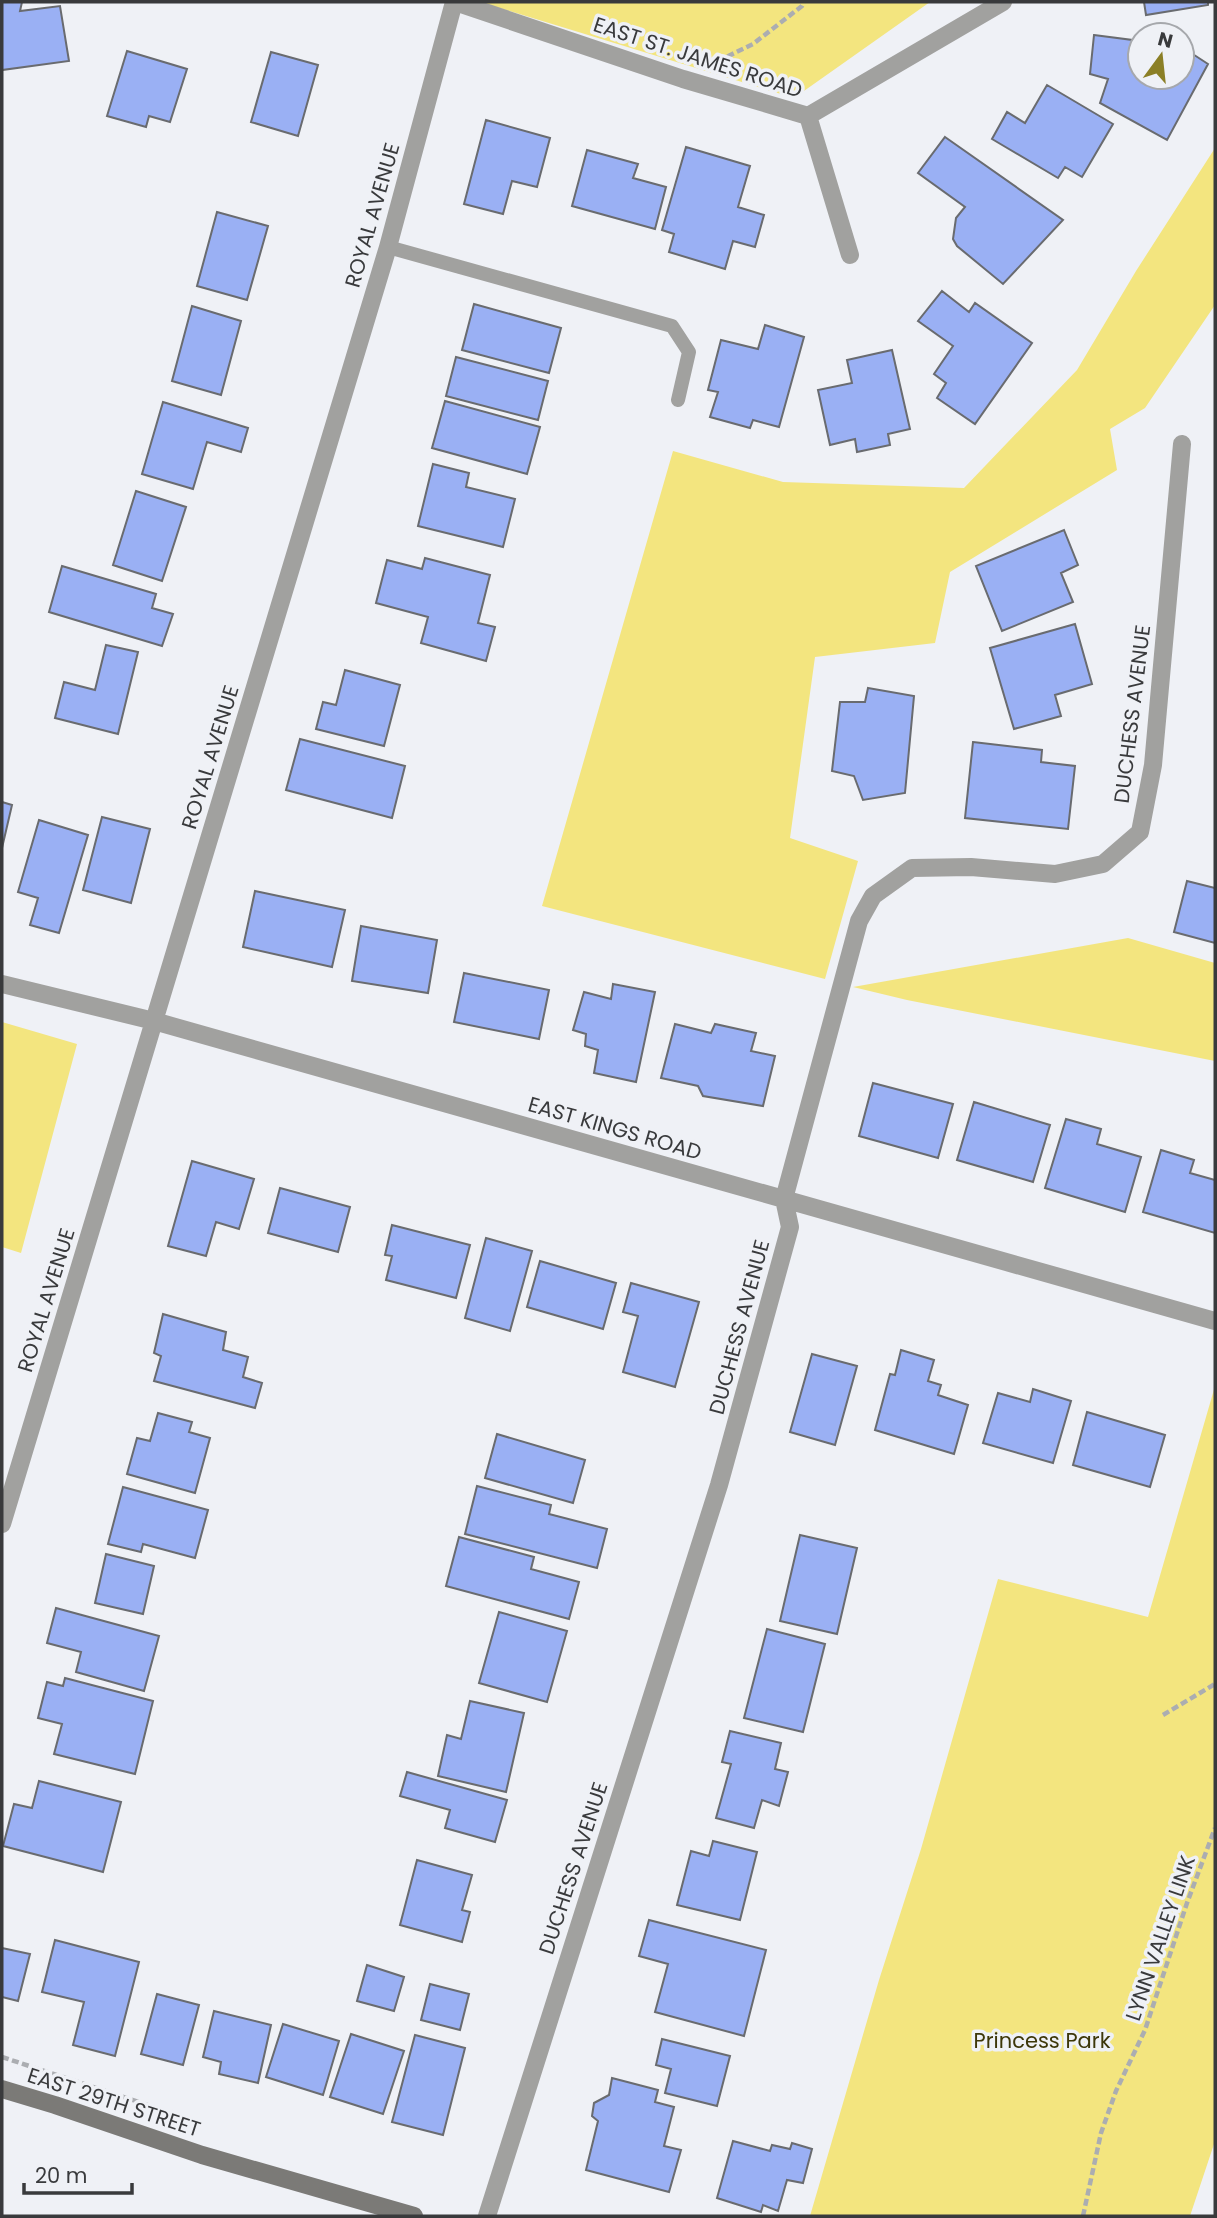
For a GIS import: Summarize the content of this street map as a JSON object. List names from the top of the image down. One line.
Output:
{"streets":{"main road":["EAST 29TH STREET"],"street":["EAST ST. JAMES ROAD","ROYAL AVENUE","DUCHESS AVENUE","EAST KINGS ROAD"],"path":["LYNN VALLEY LINK"]},"crossings":[["EAST ST. JAMES ROAD","ROYAL AVENUE"],["ROYAL AVENUE","EAST KINGS ROAD"],["DUCHESS AVENUE","EAST KINGS ROAD"]],"parks":["Princess Park"],"scale_bar":"20 m","north":"top"}
